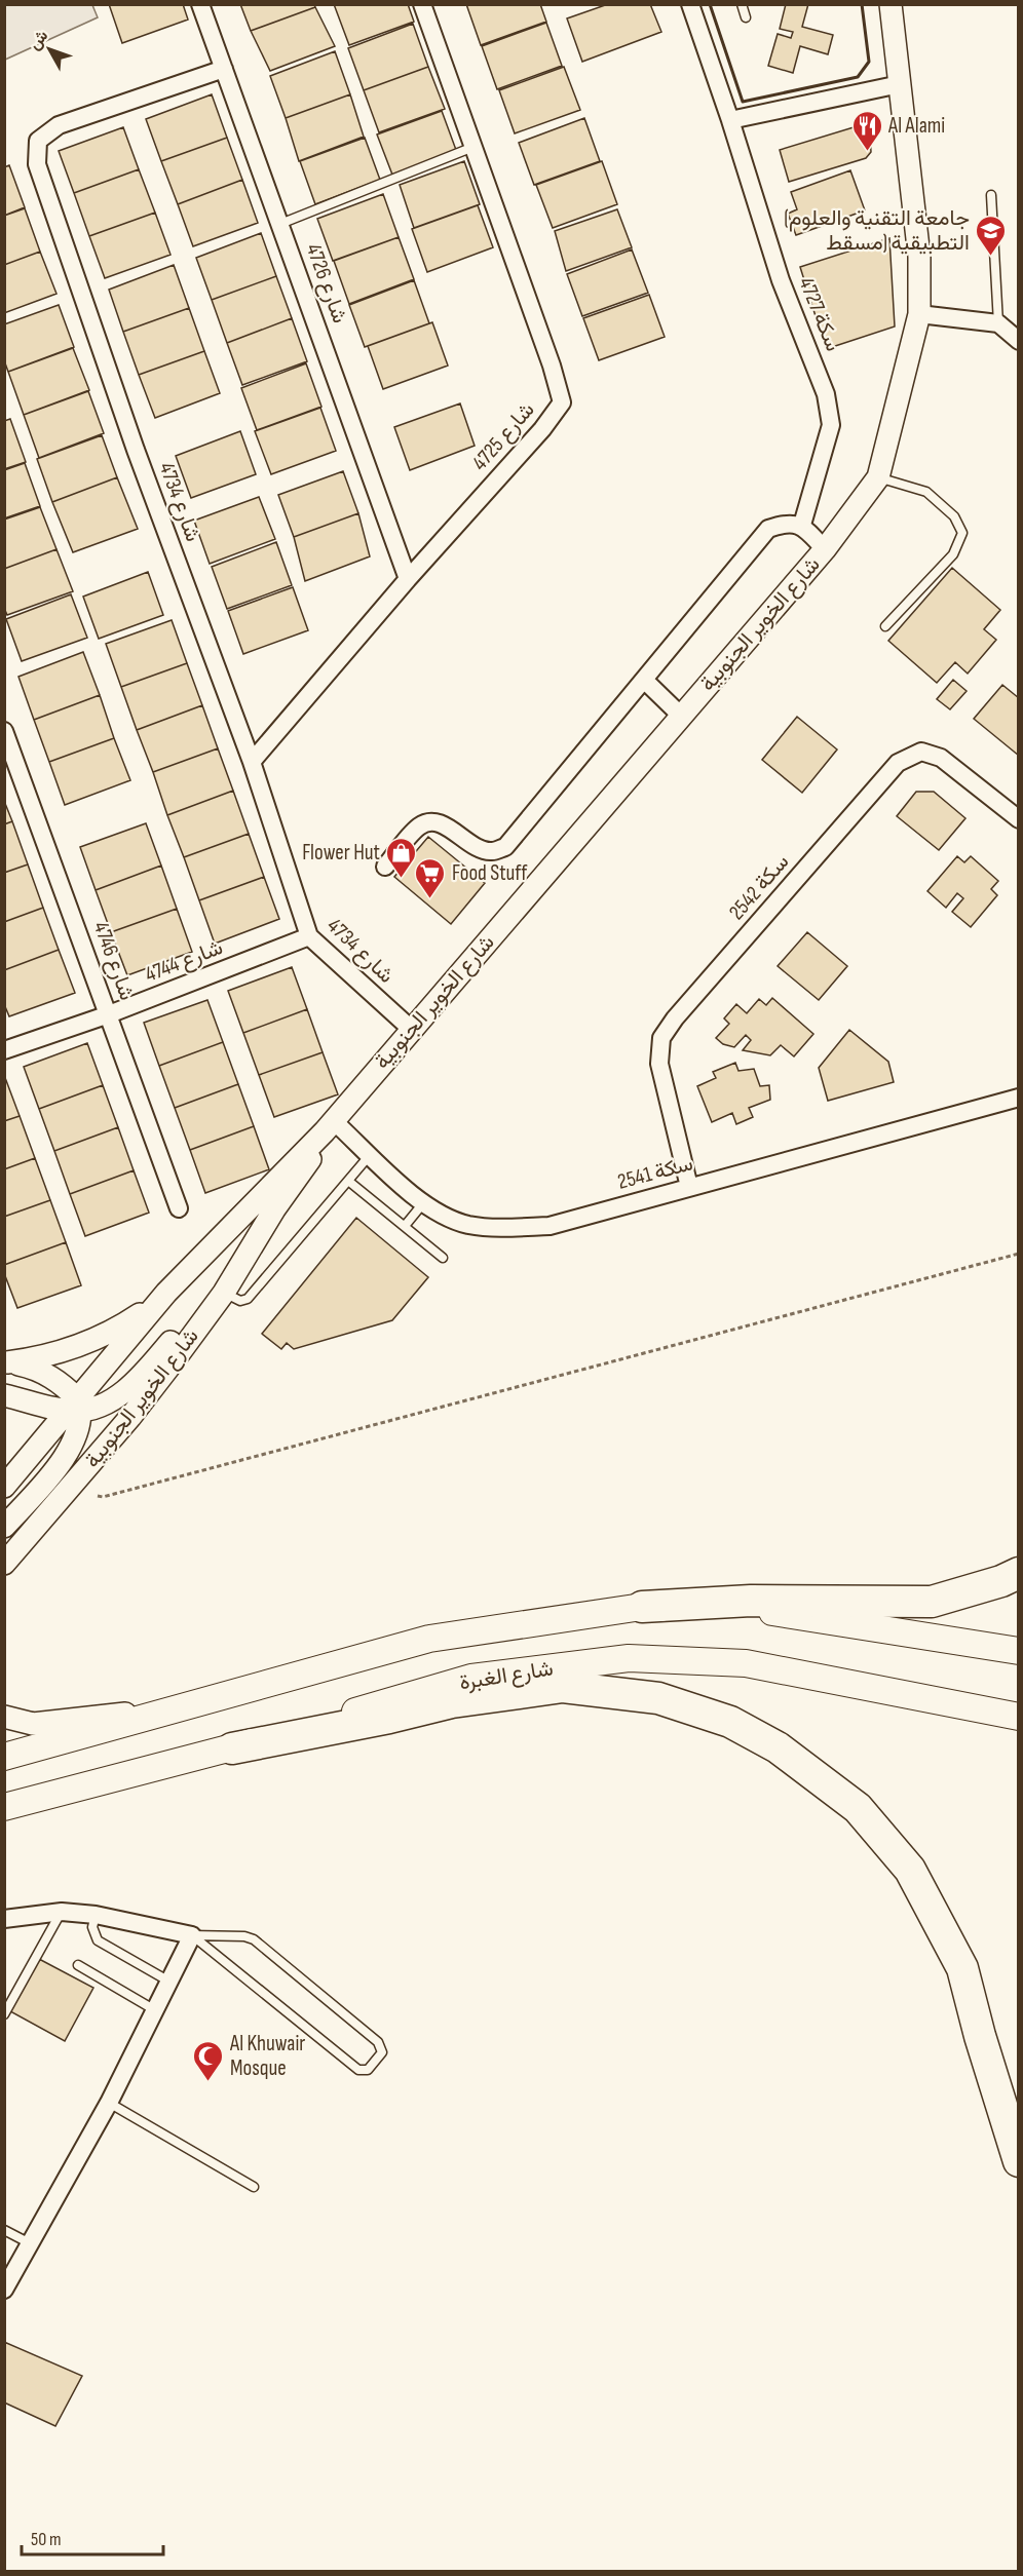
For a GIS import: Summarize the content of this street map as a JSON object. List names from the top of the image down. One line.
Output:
{"streets":{"main road":["شارع الغبرة"],"street":["4726 شارع","سكة 4727","4725 شارع","4734 شارع","شارع الخوير الجنوبية","سكة 2542","4746 شارع","4744 شارع","سكة 2541"]},"crossings":[["4726 شارع","4725 شارع"],["4726 شارع","4734 شارع"],["4725 شارع","4734 شارع"],["4734 شارع","شارع الخوير الجنوبية"],["4734 شارع","4744 شارع"],["شارع الخوير الجنوبية","سكة 2541"],["سكة 2542","سكة 2541"],["4746 شارع","4744 شارع"]],"places":{"restaurant":["Al Alami"],"school or university":["(جامعة التقنية والعلوم التطبيقية (مسقط"],"shop":["Flower Hut"],"supermarket":["Food Stuff"],"mosque":["Al Khuwair Mosque"]},"scale_bar":"50 m","north":"top left"}
